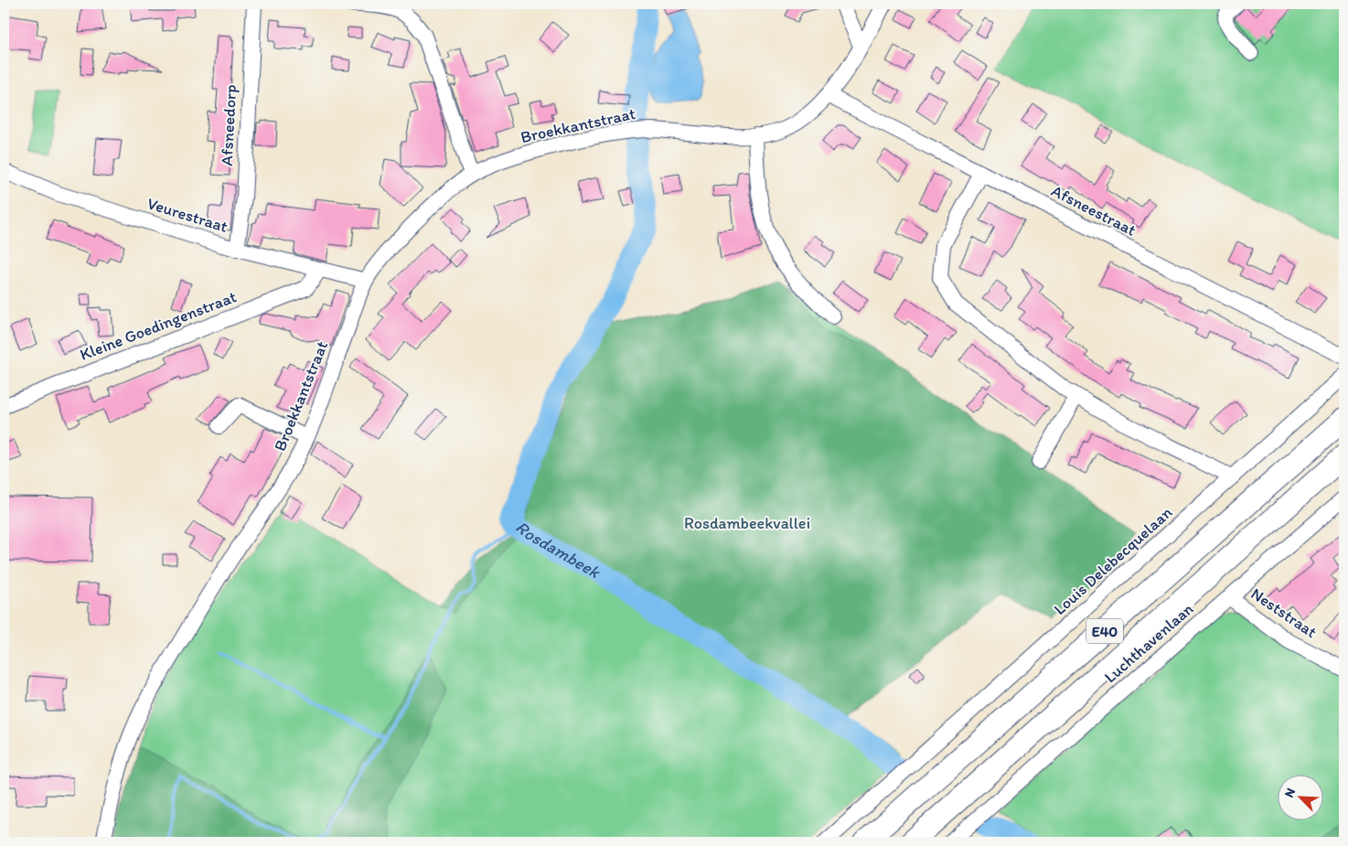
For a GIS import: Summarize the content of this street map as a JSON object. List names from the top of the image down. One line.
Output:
{"streets":{"highway":["E40"],"street":["Afsneedorp","Broekkantstraat","Afsneestraat","Veurestraat","Kleine Goedingenstraat","Louis Delebecquelaan","Neststraat","Luchthavenlaan"]},"crossings":[["Afsneedorp","Veurestraat"],["Broekkantstraat","Afsneestraat"],["Broekkantstraat","Veurestraat"],["Veurestraat","Kleine Goedingenstraat"],["Neststraat","Luchthavenlaan"]],"water":["Rosdambeek"],"parks":["Rosdambeekvallei"],"north":"top left"}
